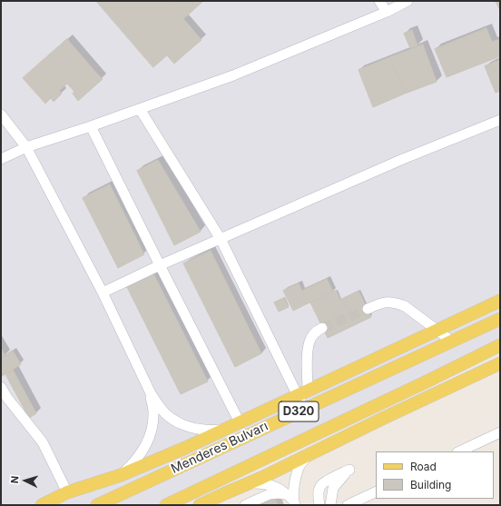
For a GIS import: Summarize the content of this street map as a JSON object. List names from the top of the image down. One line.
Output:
{"streets":{"main road":["D320","Menderes Bulvarı"]},"legend":["Road","Building"],"north":"left"}
